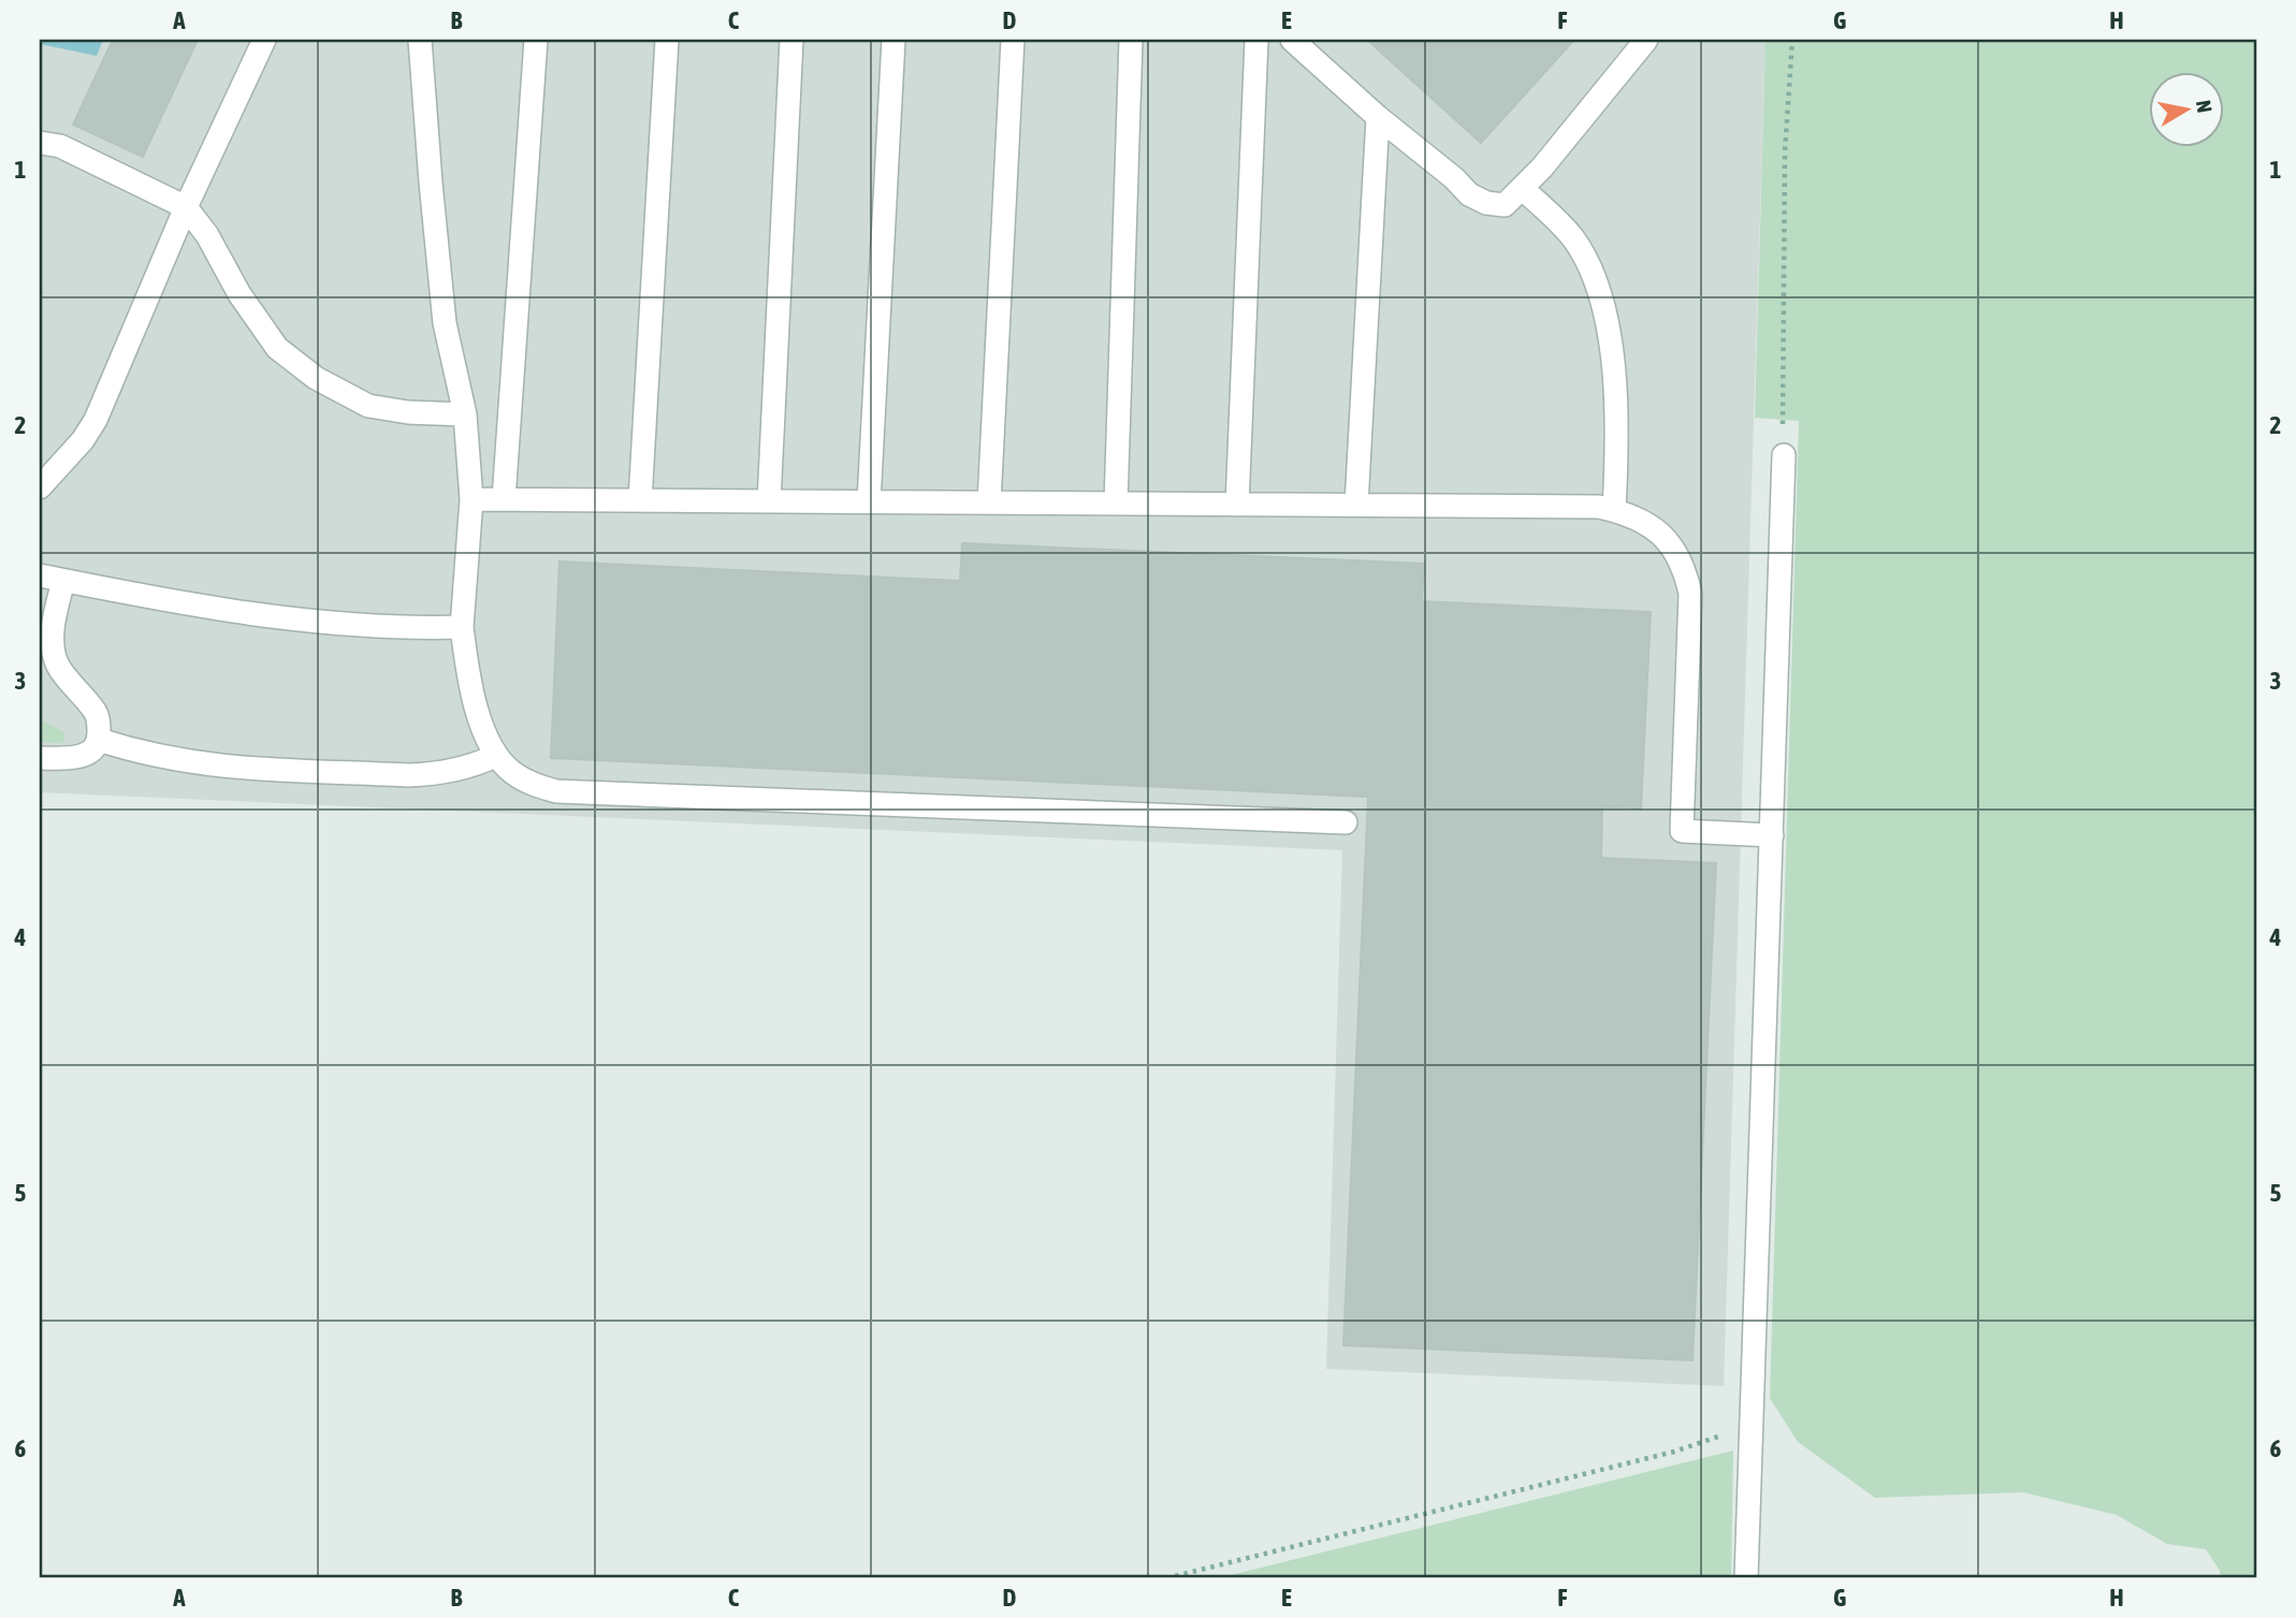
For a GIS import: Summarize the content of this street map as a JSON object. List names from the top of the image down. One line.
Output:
{"north":"right","grid":{"columns":["A","B","C","D","E","F","G","H"],"rows":["1","2","3","4","5","6"]}}
